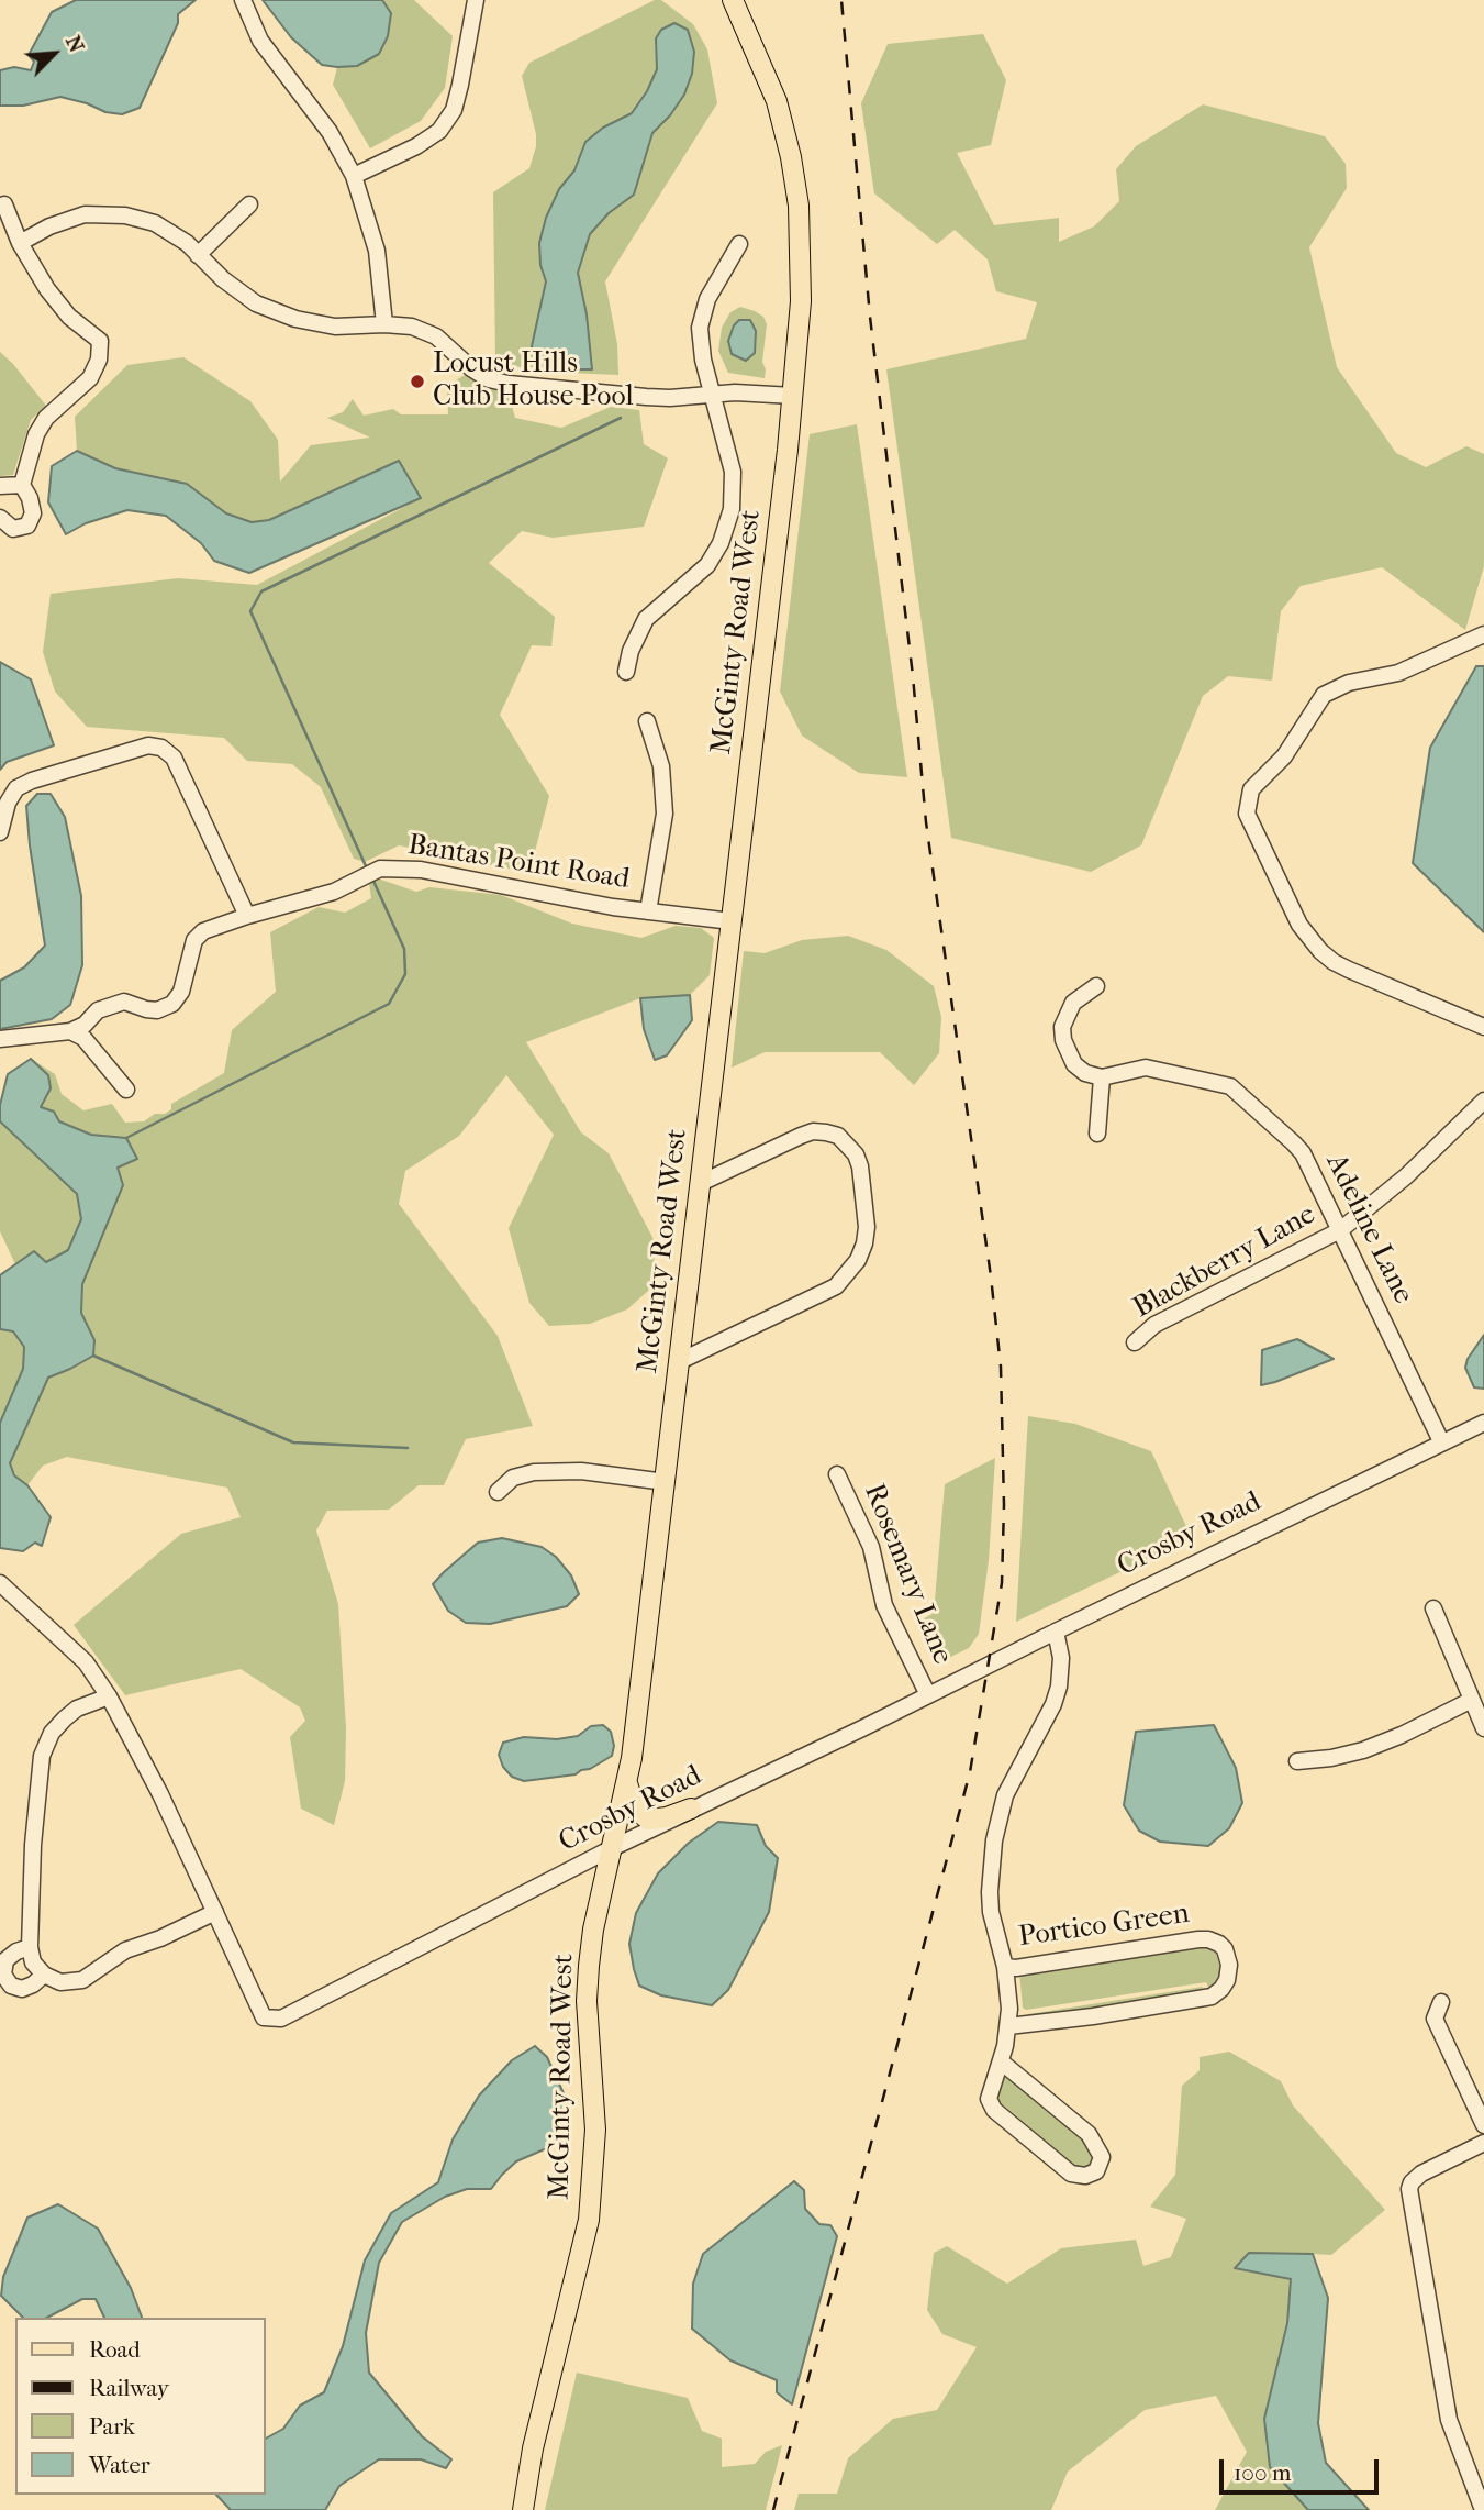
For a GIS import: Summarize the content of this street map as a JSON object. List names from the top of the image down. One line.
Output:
{"streets":{"main road":["McGinty Road West"],"street":["Bantas Point Road","Adeline Lane","Blackberry Lane","Crosby Road","Rosemary Lane","Portico Green"]},"crossings":[["McGinty Road West","Bantas Point Road"],["McGinty Road West","Crosby Road"],["Adeline Lane","Blackberry Lane"],["Adeline Lane","Crosby Road"],["Crosby Road","Rosemary Lane"]],"places":["Locust Hills Club House Pool"],"legend":["Road","Railway","Park","Water"],"scale_bar":"100 m","north":"top right"}
